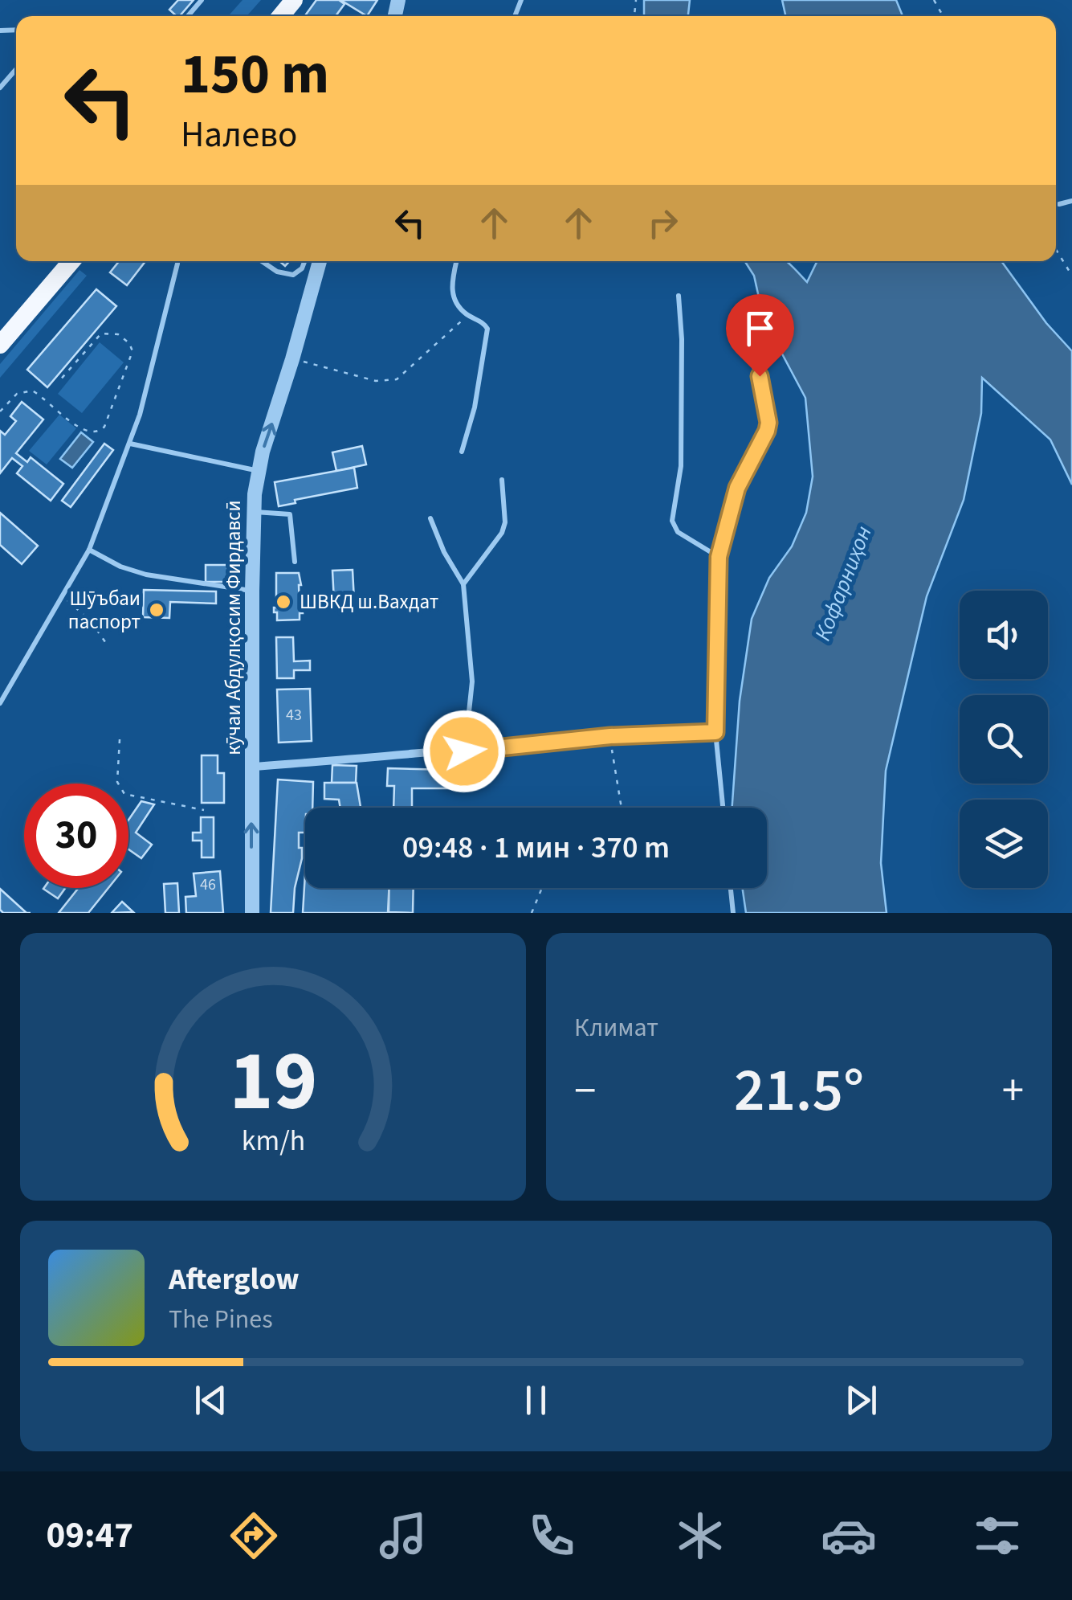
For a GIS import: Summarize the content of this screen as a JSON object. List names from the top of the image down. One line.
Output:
{"streets":{"street":["кӯчаи Абдулқосим Фирдавсӣ"]},"one_way":["кӯчаи Абдулқосим Фирдавсӣ"],"water":["Кофарниҳон"],"places":["ШВКД ш.Вахдат","Шӯъбаи паспорт"],"house_numbers":["43","46"],"page":{"turn":["150 m","Налево"],"limit":"30","trip":"09:48 · 1 мин · 370 m","tile":"Климат","heat":["−","21.5°","+"],"song":["Afterglow","The Pines"],"tabs":"09:47","gauge":["19","km/h"]}}
